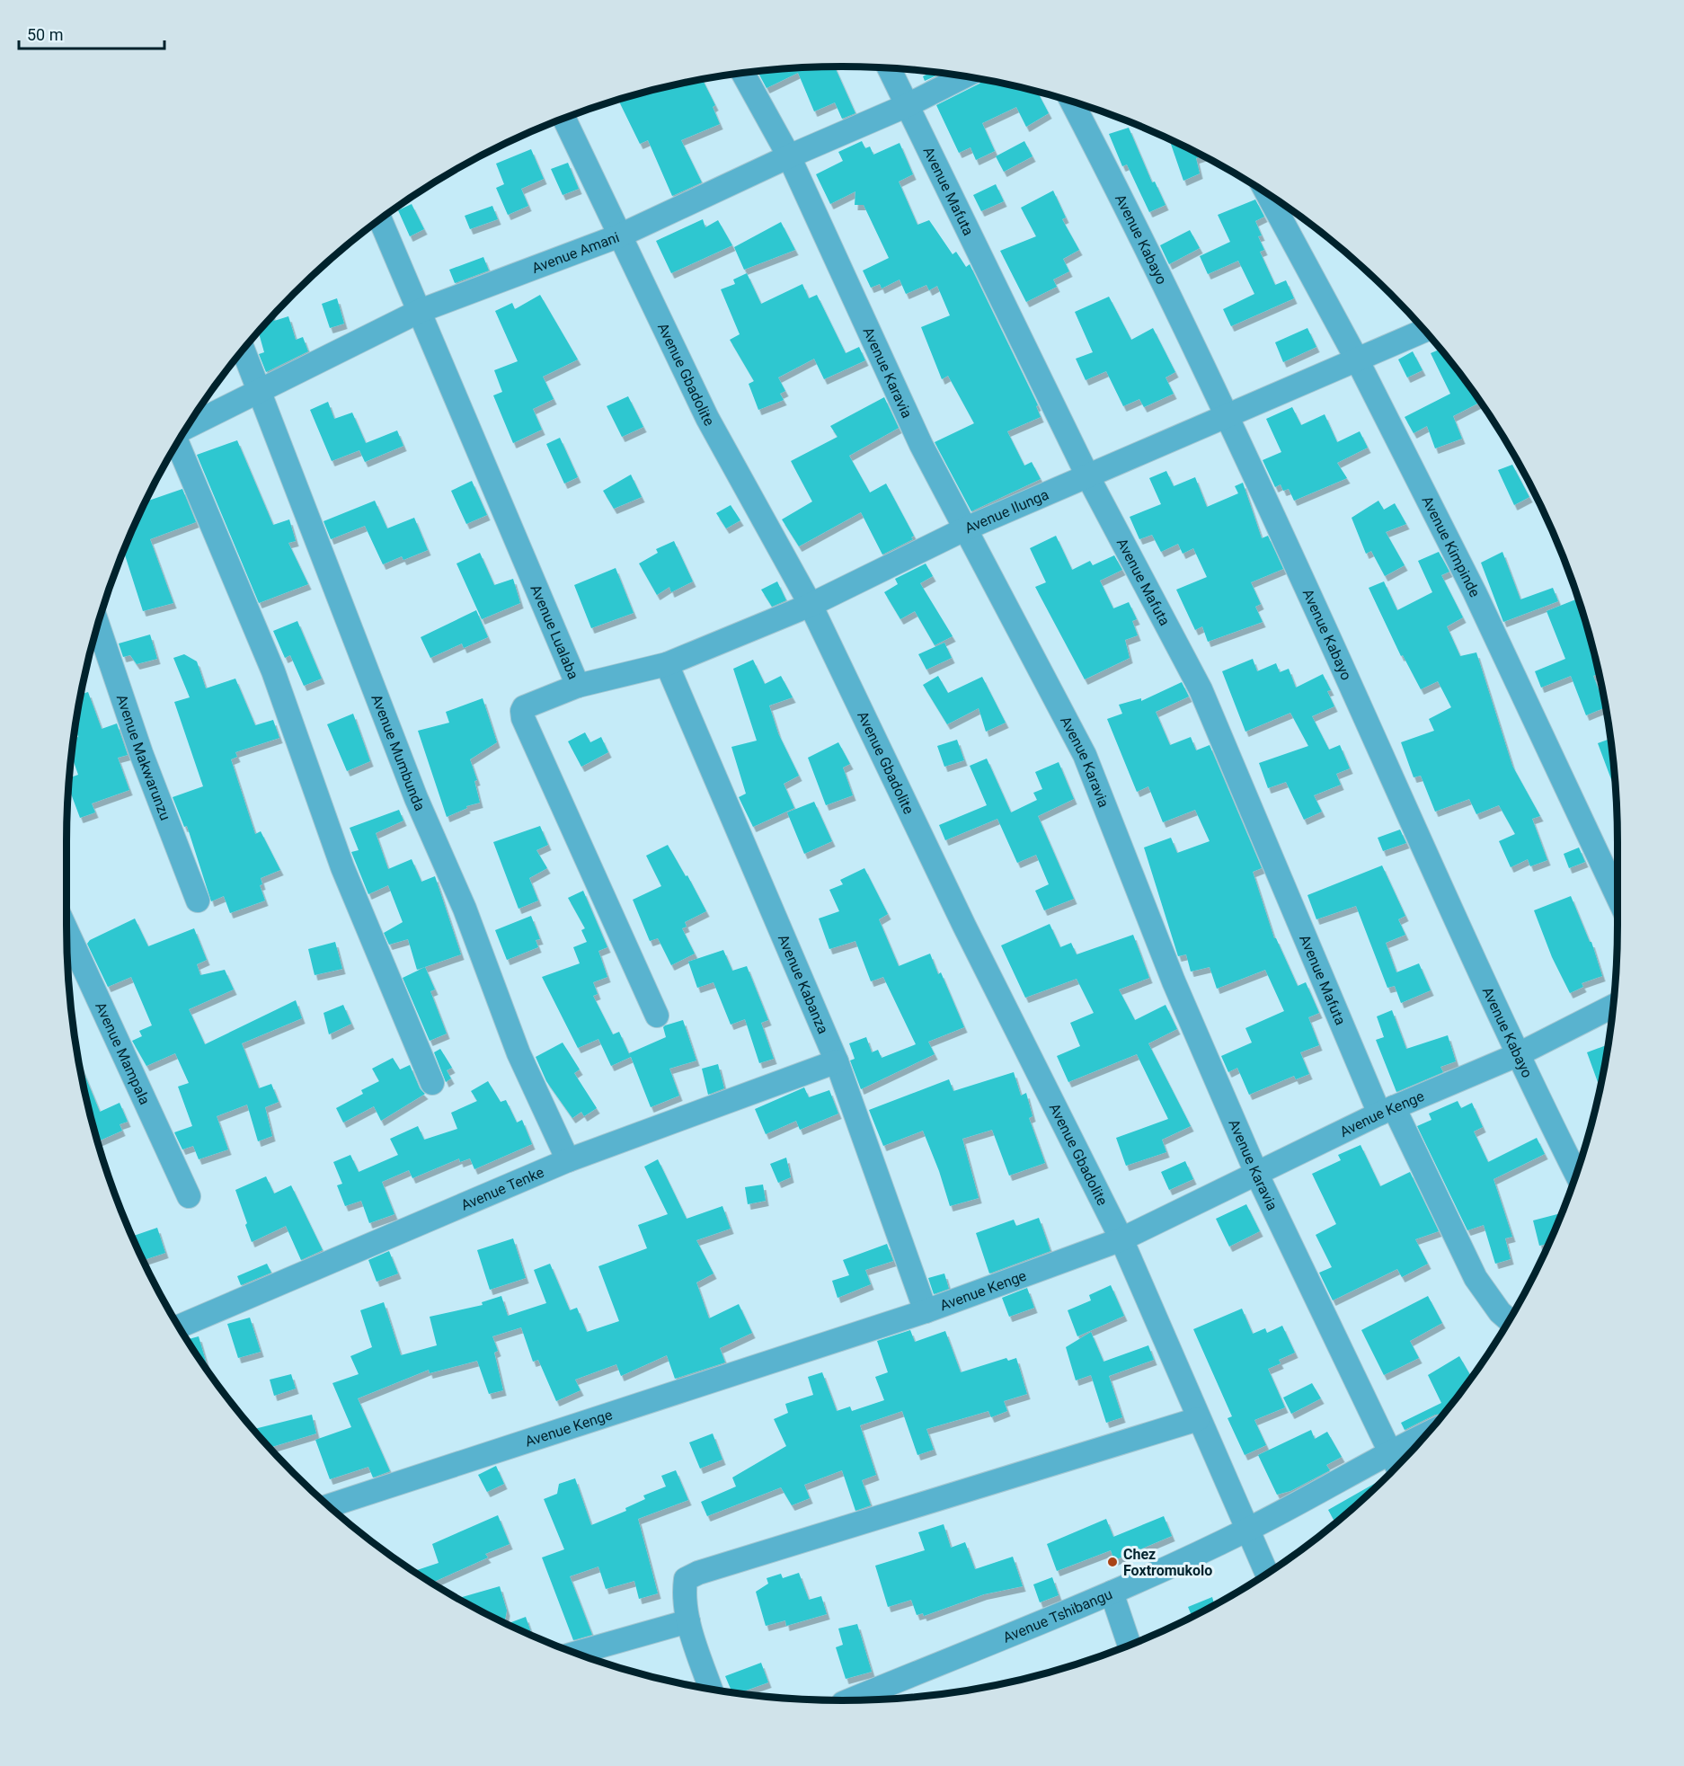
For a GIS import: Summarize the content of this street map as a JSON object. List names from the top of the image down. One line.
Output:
{"streets":{"street":["Avenue Mafuta","Avenue Kabayo","Avenue Amani","Avenue Karavia","Avenue Gbadolite","Avenue Ilunga","Avenue Kimpinde","Avenue Lualaba","Avenue Mumbunda","Avenue Makwarunzu","Avenue Kabanza","Avenue Mampala","Avenue Kenge","Avenue Tenke","Avenue Tshibangu"]},"crossings":[["Avenue Mafuta","Avenue Amani"],["Avenue Mafuta","Avenue Ilunga"],["Avenue Mafuta","Avenue Kenge"],["Avenue Kabayo","Avenue Ilunga"],["Avenue Kabayo","Avenue Kenge"],["Avenue Amani","Avenue Karavia"],["Avenue Amani","Avenue Gbadolite"],["Avenue Amani","Avenue Lualaba"],["Avenue Amani","Avenue Mumbunda"],["Avenue Karavia","Avenue Ilunga"],["Avenue Karavia","Avenue Kenge"],["Avenue Karavia","Avenue Tshibangu"],["Avenue Gbadolite","Avenue Ilunga"],["Avenue Gbadolite","Avenue Kenge"],["Avenue Gbadolite","Avenue Tshibangu"],["Avenue Ilunga","Avenue Kimpinde"],["Avenue Ilunga","Avenue Lualaba"],["Avenue Ilunga","Avenue Kabanza"],["Avenue Mumbunda","Avenue Tenke"],["Avenue Kabanza","Avenue Kenge"],["Avenue Kabanza","Avenue Tenke"]],"places":["Chez Foxtromukolo"],"scale_bar":"50 m"}
